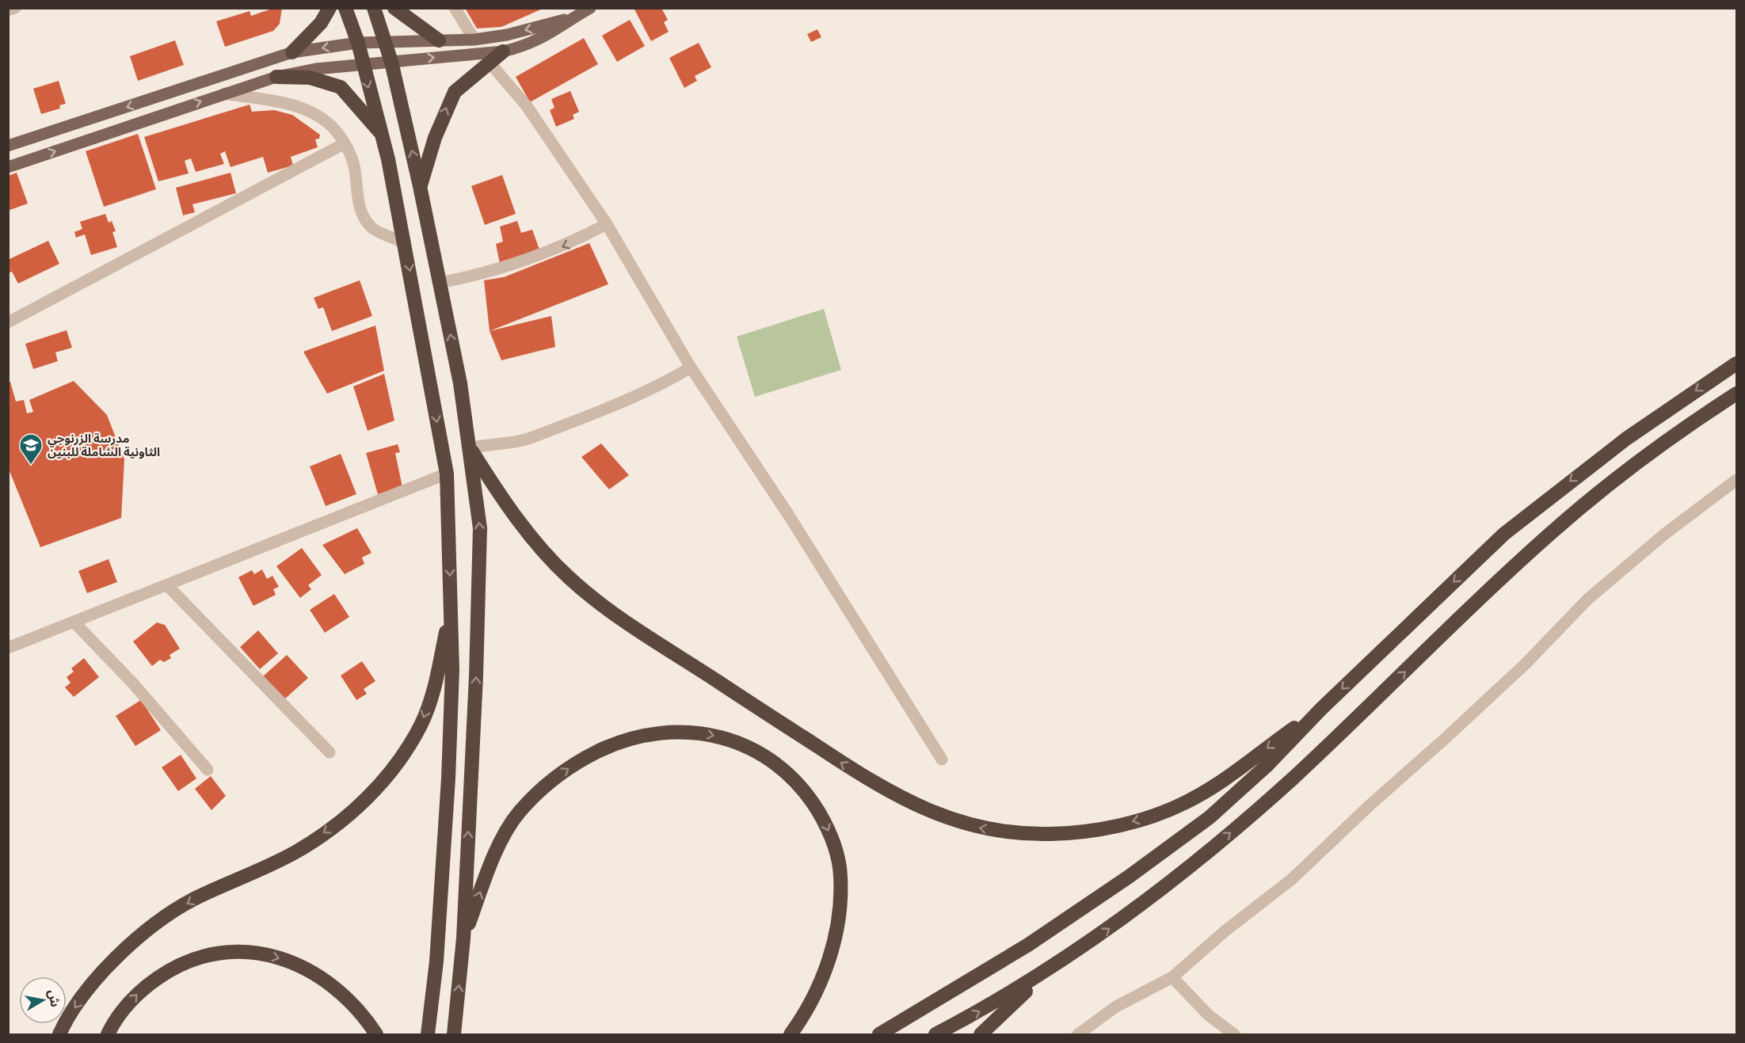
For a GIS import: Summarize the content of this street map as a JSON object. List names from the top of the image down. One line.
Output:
{"places":{"school or university":["مدرسة الزرنوجي الثاونية الشاملة للبنين"]},"north":"right"}
